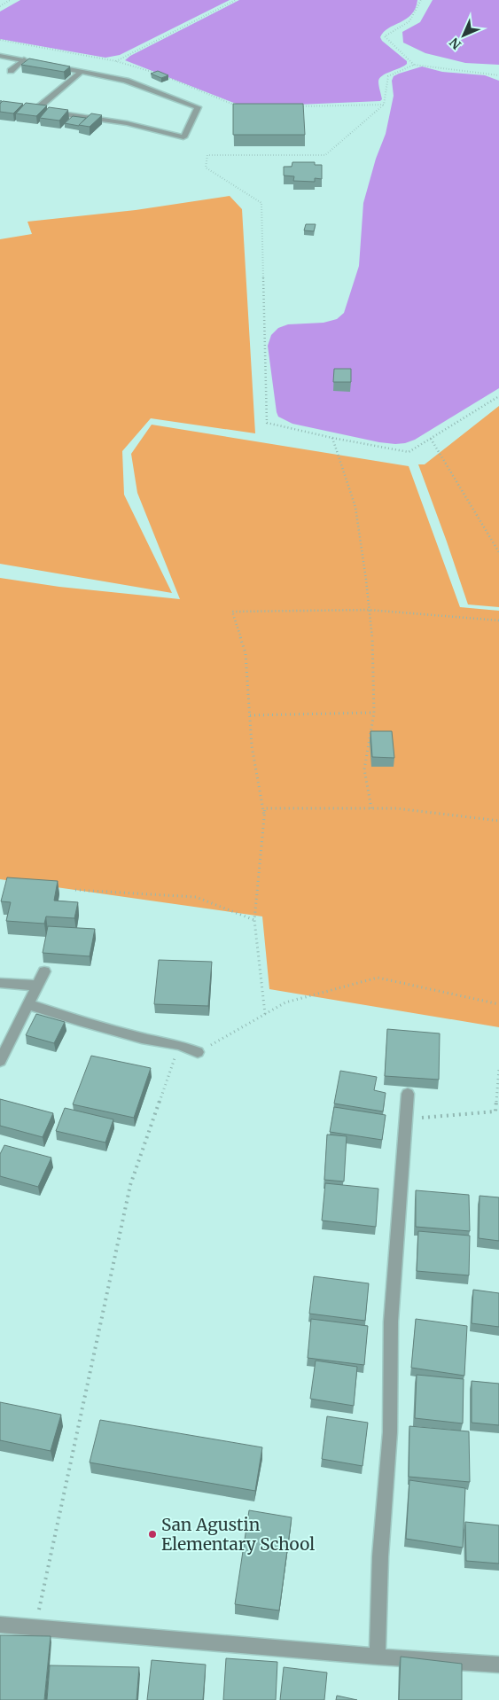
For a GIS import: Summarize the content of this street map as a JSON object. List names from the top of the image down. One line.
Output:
{"places":["San Agustin Elementary School"],"north":"bottom left"}
